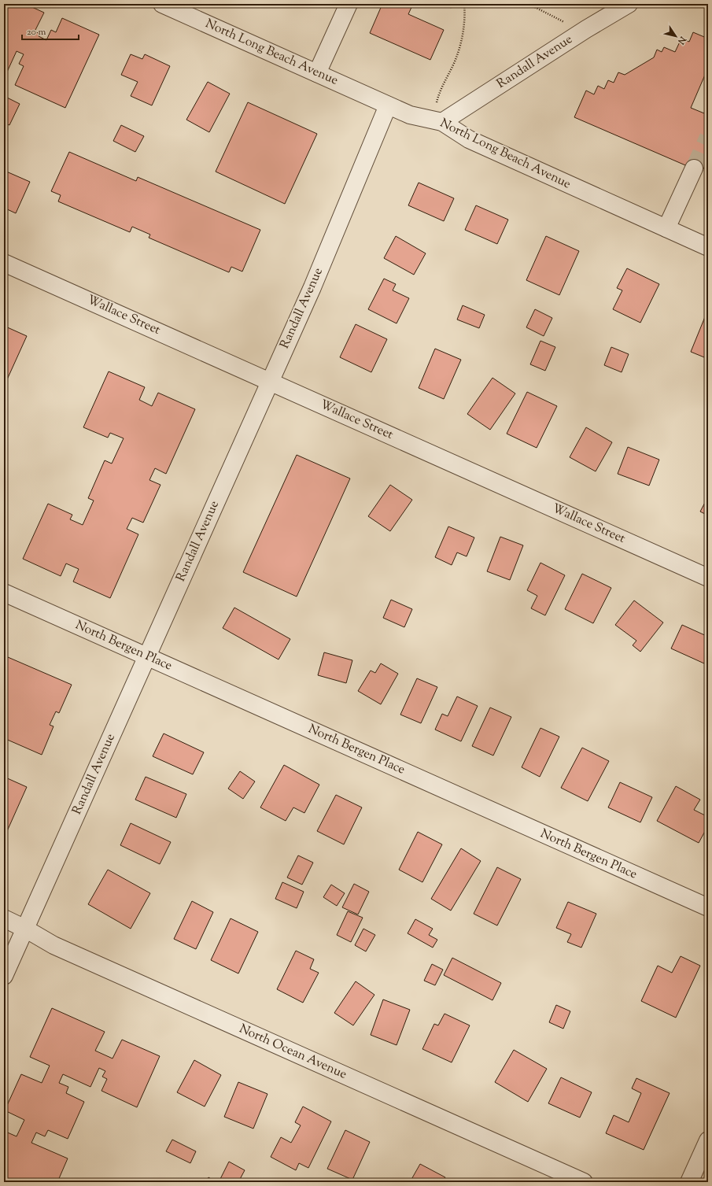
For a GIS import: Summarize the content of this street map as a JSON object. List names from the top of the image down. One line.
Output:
{"streets":{"street":["North Long Beach Avenue","Randall Avenue","Wallace Street","North Bergen Place","North Ocean Avenue"]},"crossings":[["North Long Beach Avenue","Randall Avenue"],["Randall Avenue","Wallace Street"],["Randall Avenue","North Bergen Place"],["Randall Avenue","North Ocean Avenue"]],"scale_bar":"20 m","north":"bottom right"}
